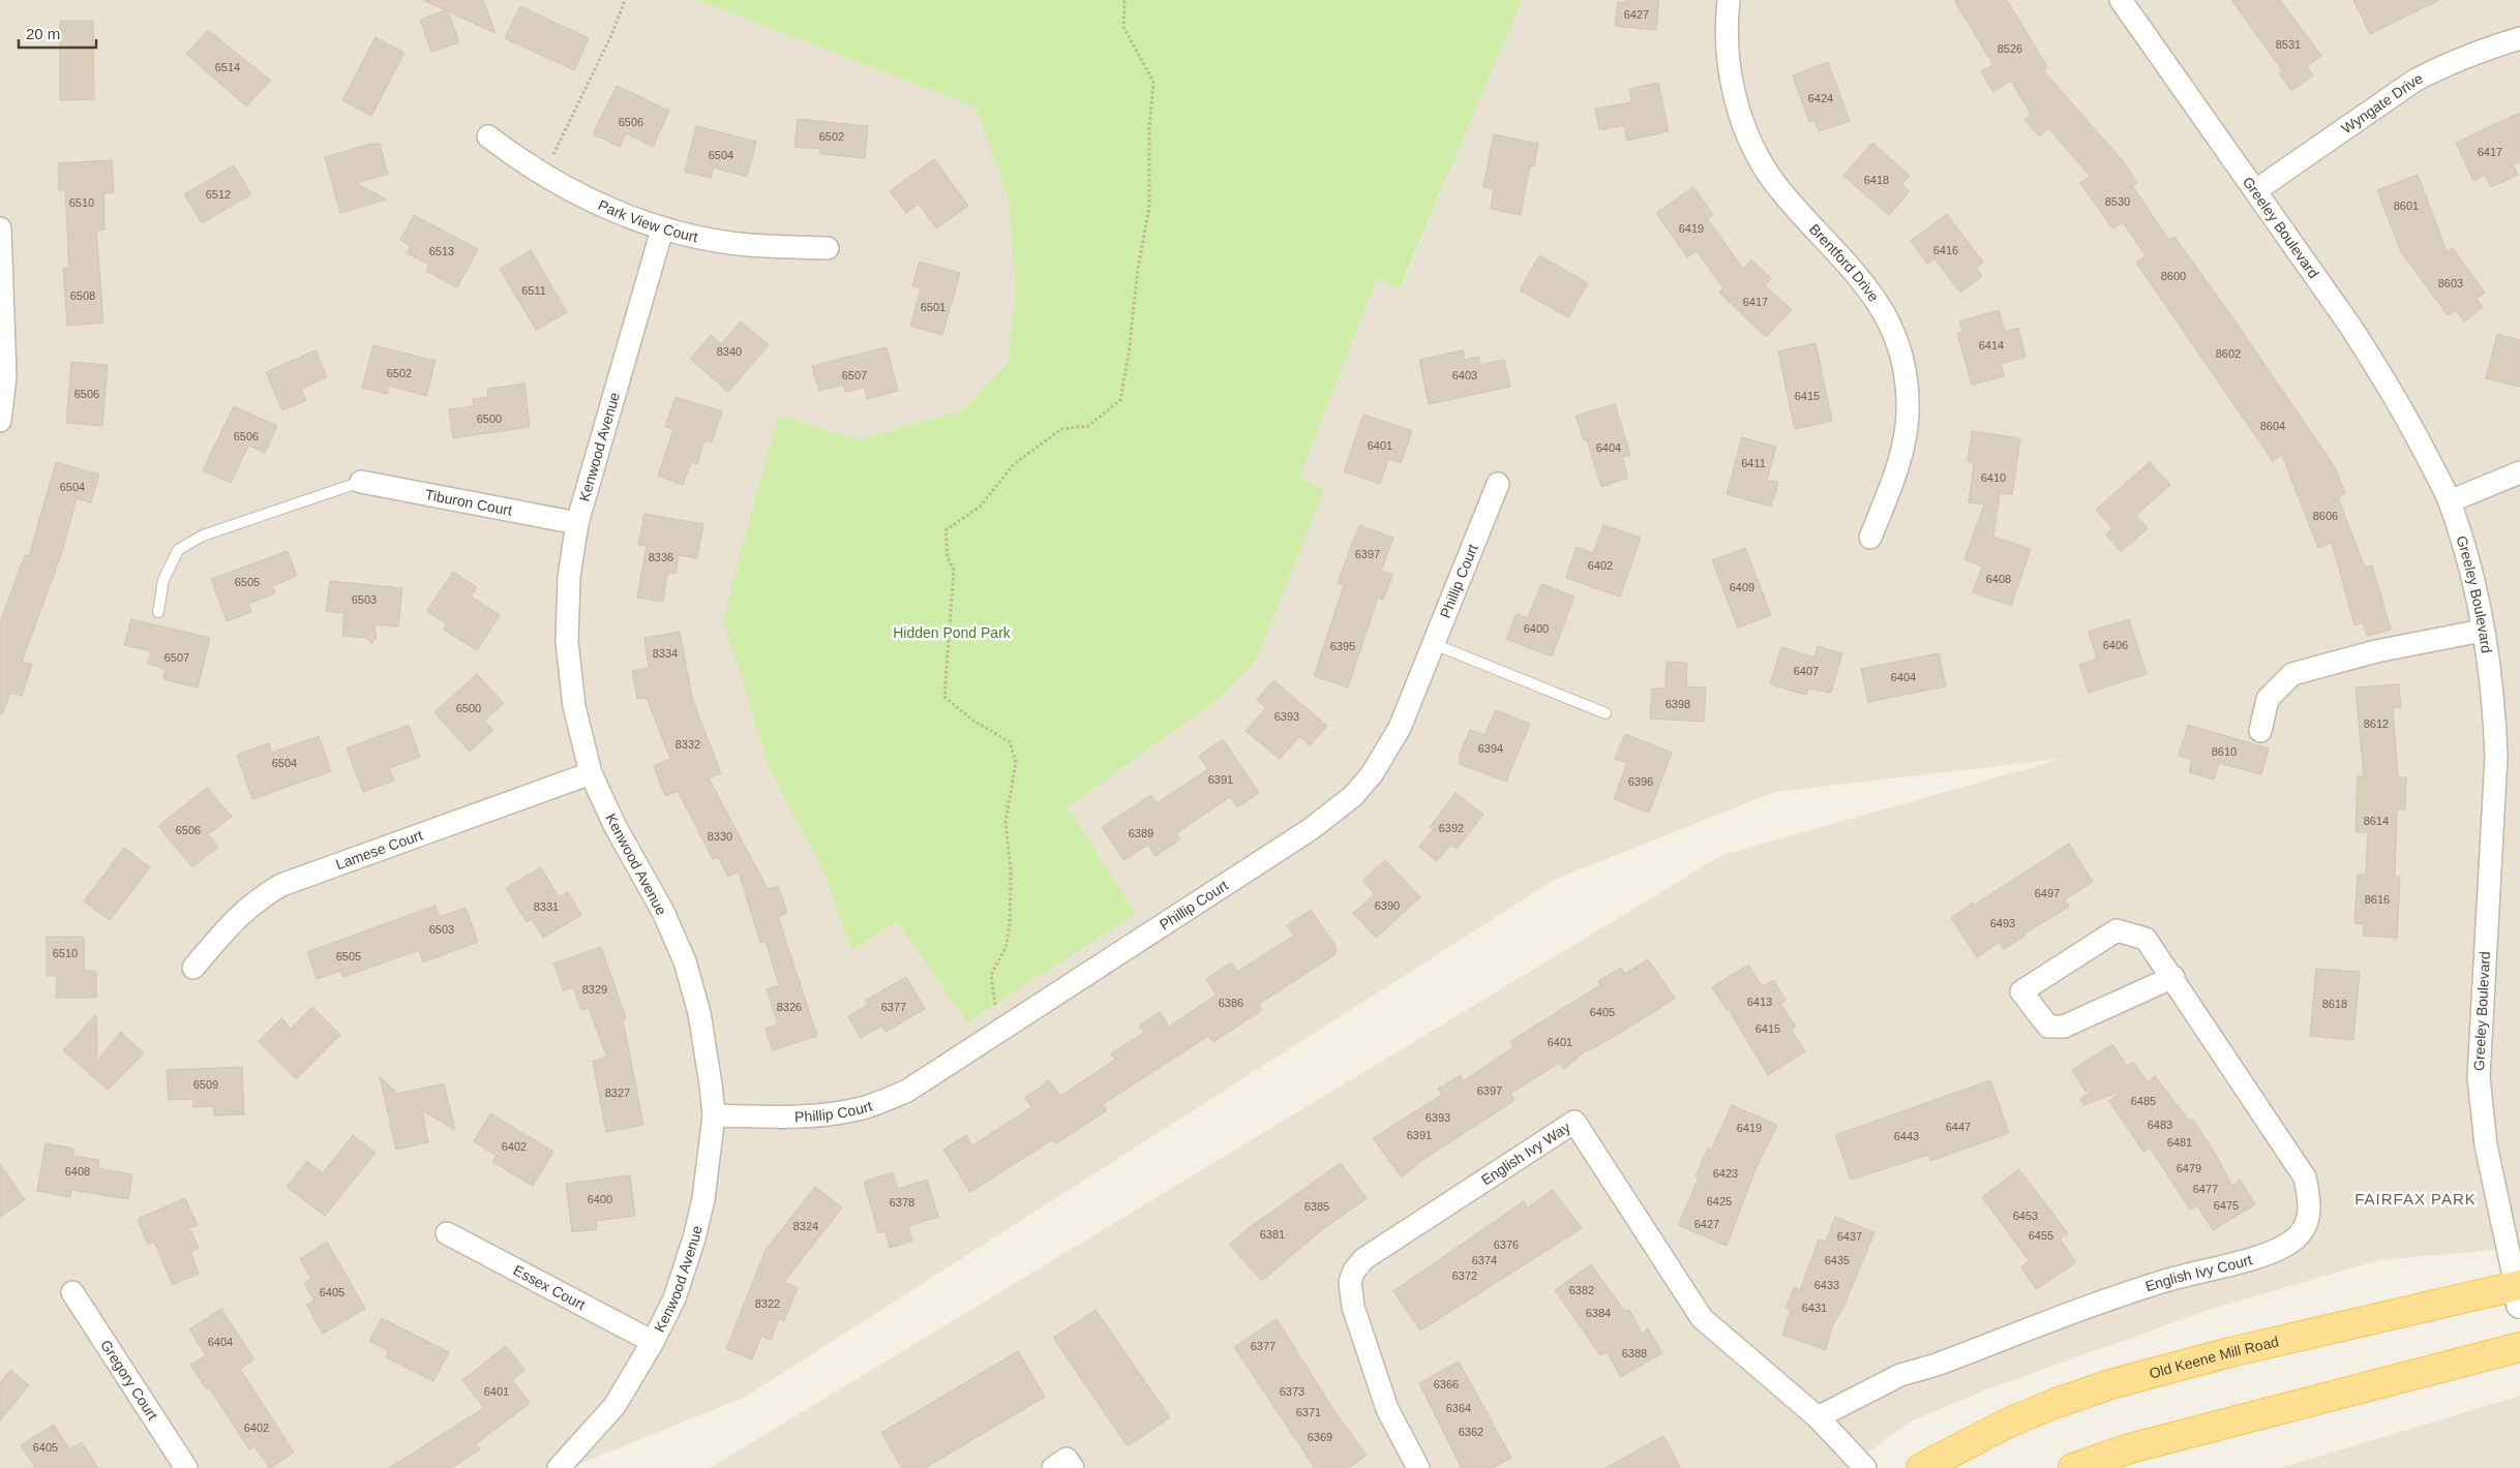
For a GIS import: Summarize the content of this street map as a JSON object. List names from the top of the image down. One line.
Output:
{"streets":{"main road":["Old Keene Mill Road"],"street":["Wyngate Drive","Park View Court","Greeley Boulevard","Brentford Drive","Kenwood Avenue","Tiburon Court","Phillip Court","Lamese Court","English Ivy Way","English Ivy Court","Essex Court","Gregory Court"]},"crossings":[["Wyngate Drive","Greeley Boulevard"],["Park View Court","Kenwood Avenue"],["Greeley Boulevard","Old Keene Mill Road"],["Kenwood Avenue","Tiburon Court"],["Kenwood Avenue","Phillip Court"],["Kenwood Avenue","Lamese Court"],["Kenwood Avenue","Essex Court"],["English Ivy Way","English Ivy Court"]],"districts":["FAIRFAX PARK"],"parks":["Hidden Pond Park"],"house_numbers":["6427","8531","8526","6514","6424","6506","6502","6417","6504","6418","6512","8530","6510","8601","6419","6416","6513","8600","8603","6511","6508","6417","6501","6414","8340","8602","6502","6507","6403","6506","6415","6500","8604","6506","6401","6404","6411","6410","6504","8606","6397","8336","6402","6408","6505","6409","6503","6400","6406","6395","8334","6507","6407","6404","6398","6500","6393","8612","8332","6394","8610","6504","6391","6396","8614","6392","6506","6389","8330","6497","8616","6390","8331","6493","6503","6510","6505","8329","6413","6386","8618","8326","6377","6405","6415","6401","6509","6397","8327","6485","6393","6483","6447","6419","6391","6443","6481","6402","6479","6408","6423","6477","6400","6425","6378","6475","6385","6453","6427","8324","6381","6455","6437","6376","6374","6435","6372","6433","6382","6405","8322","6431","6384","6404","6377","6388","6366","6401","6373","6364","6371","6402","6362","6369","6405"],"scale_bar":"20 m"}
